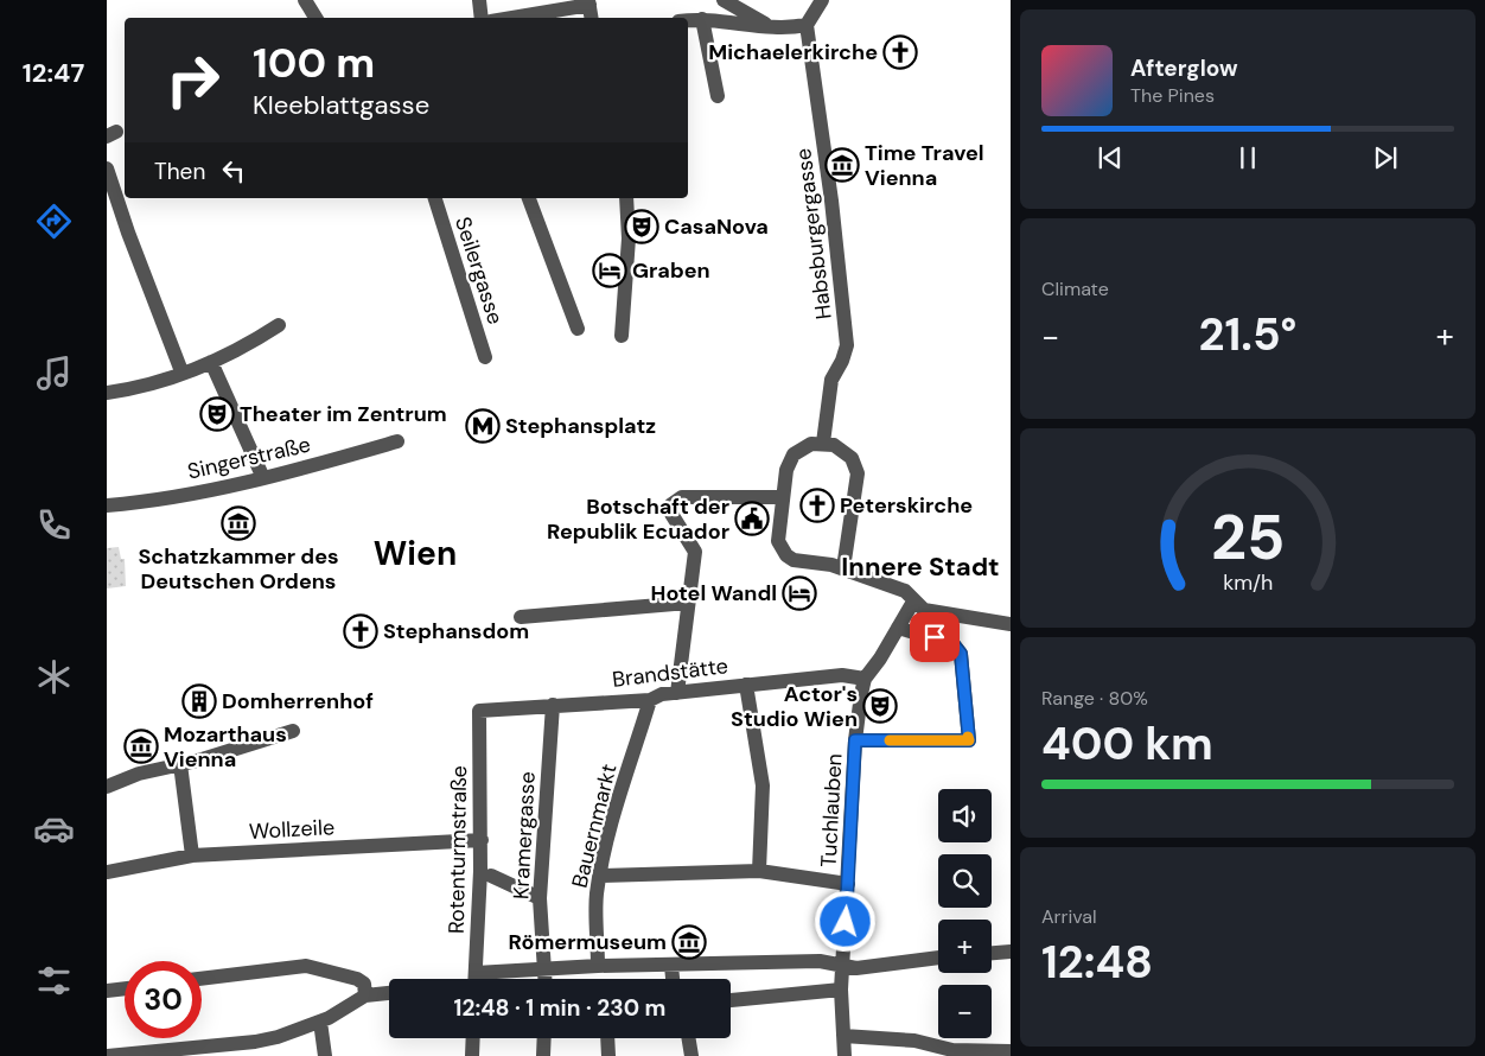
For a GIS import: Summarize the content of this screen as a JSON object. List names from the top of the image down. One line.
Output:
{"streets":{"street":["Habsburgergasse","Seilergasse","Singerstraße","Brandstätte","Tuchlauben","Bauernmarkt","Wollzeile","Kramergasse","Rotenturmstraße"]},"crossings":[["Brandstätte","Tuchlauben"],["Brandstätte","Bauernmarkt"],["Brandstätte","Kramergasse"],["Brandstätte","Rotenturmstraße"],["Wollzeile","Rotenturmstraße"]],"districts":["Wien","Innere Stadt"],"places":{"church":["Michaelerkirche","Peterskirche","Stephansdom"],"museum":["Time Travel Vienna","Schatzkammer des Deutschen Ordens","Mozarthaus Vienna","Römermuseum"],"theatre":["CasaNova","Theater im Zentrum","Actor's Studio Wien"],"hotel":["Graben","Hotel Wandl"],"metro station":["Stephansplatz"],"public building":["Botschaft der Republik Ecuador"],"building":["Domherrenhof"]},"page":{"tabs":"12:47","turn":["100 m","Kleeblattgasse"],"song":["Afterglow","The Pines"],"then":"Then","tile":["Climate",["Range · 80%","400 km"],["Arrival","12:48"]],"heat":["−","21.5°","+"],"map_buttons":["+","−"],"limit":"30","trip":"12:48 · 1 min · 230 m","gauge":["25","km/h"]}}
